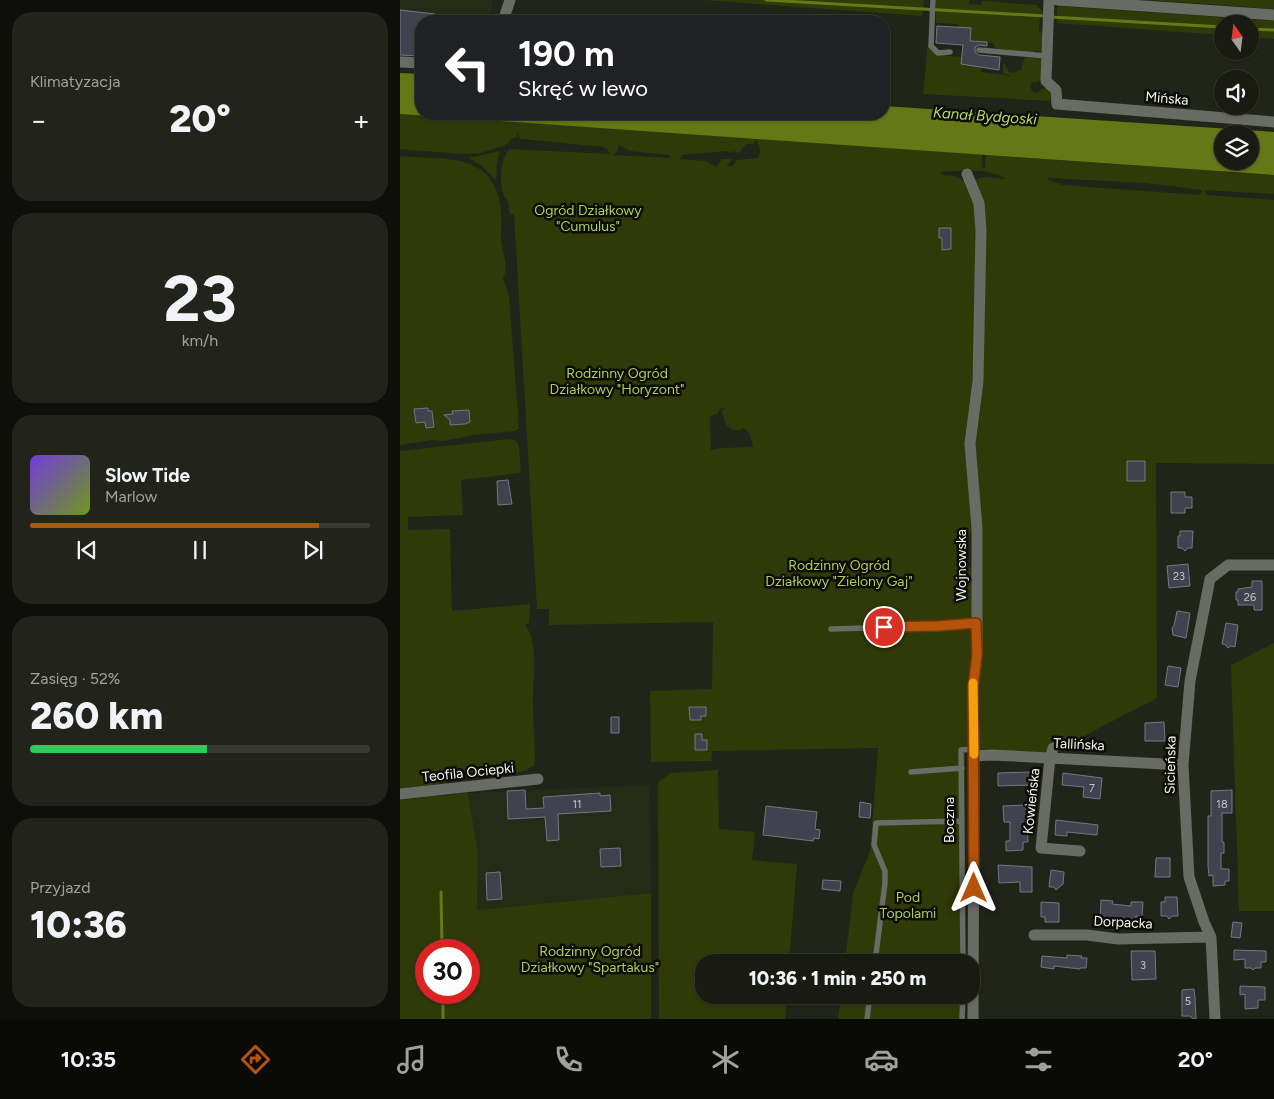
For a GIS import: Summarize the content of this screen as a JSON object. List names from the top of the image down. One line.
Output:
{"streets":{"street":["Mińska","Wojnowska","Tallińska","Sicieńska","Teofila Ociepki","Kowieńska","Dorpacka"],"lane":["Boczna"]},"crossings":[["Wojnowska","Tallińska"],["Wojnowska","Boczna"],["Tallińska","Sicieńska"],["Tallińska","Kowieńska"],["Tallińska","Boczna"],["Sicieńska","Dorpacka"]],"water":["Kanał Bydgoski"],"parks":["Ogród Działkowy \"Cumulus\"","Rodzinny Ogród Działkowy \"Horyzont\"","Rodzinny Ogród Działkowy \"Zielony Gaj\"","Pod Topolami","Rodzinny Ogród Działkowy \"Spartakus\""],"house_numbers":["23","26","7","11","18","3","5"],"north":"top","page":{"tile":["Klimatyzacja",["23","km/h"],["Zasięg · 52%","260 km"],["Przyjazd","10:36"]],"turn":["190 m","Skręć w lewo"],"heat":["−","20°","+"],"song":["Slow Tide","Marlow"],"limit":"30","trip":"10:36 · 1 min · 250 m","tabs":["10:35","20°"]}}
